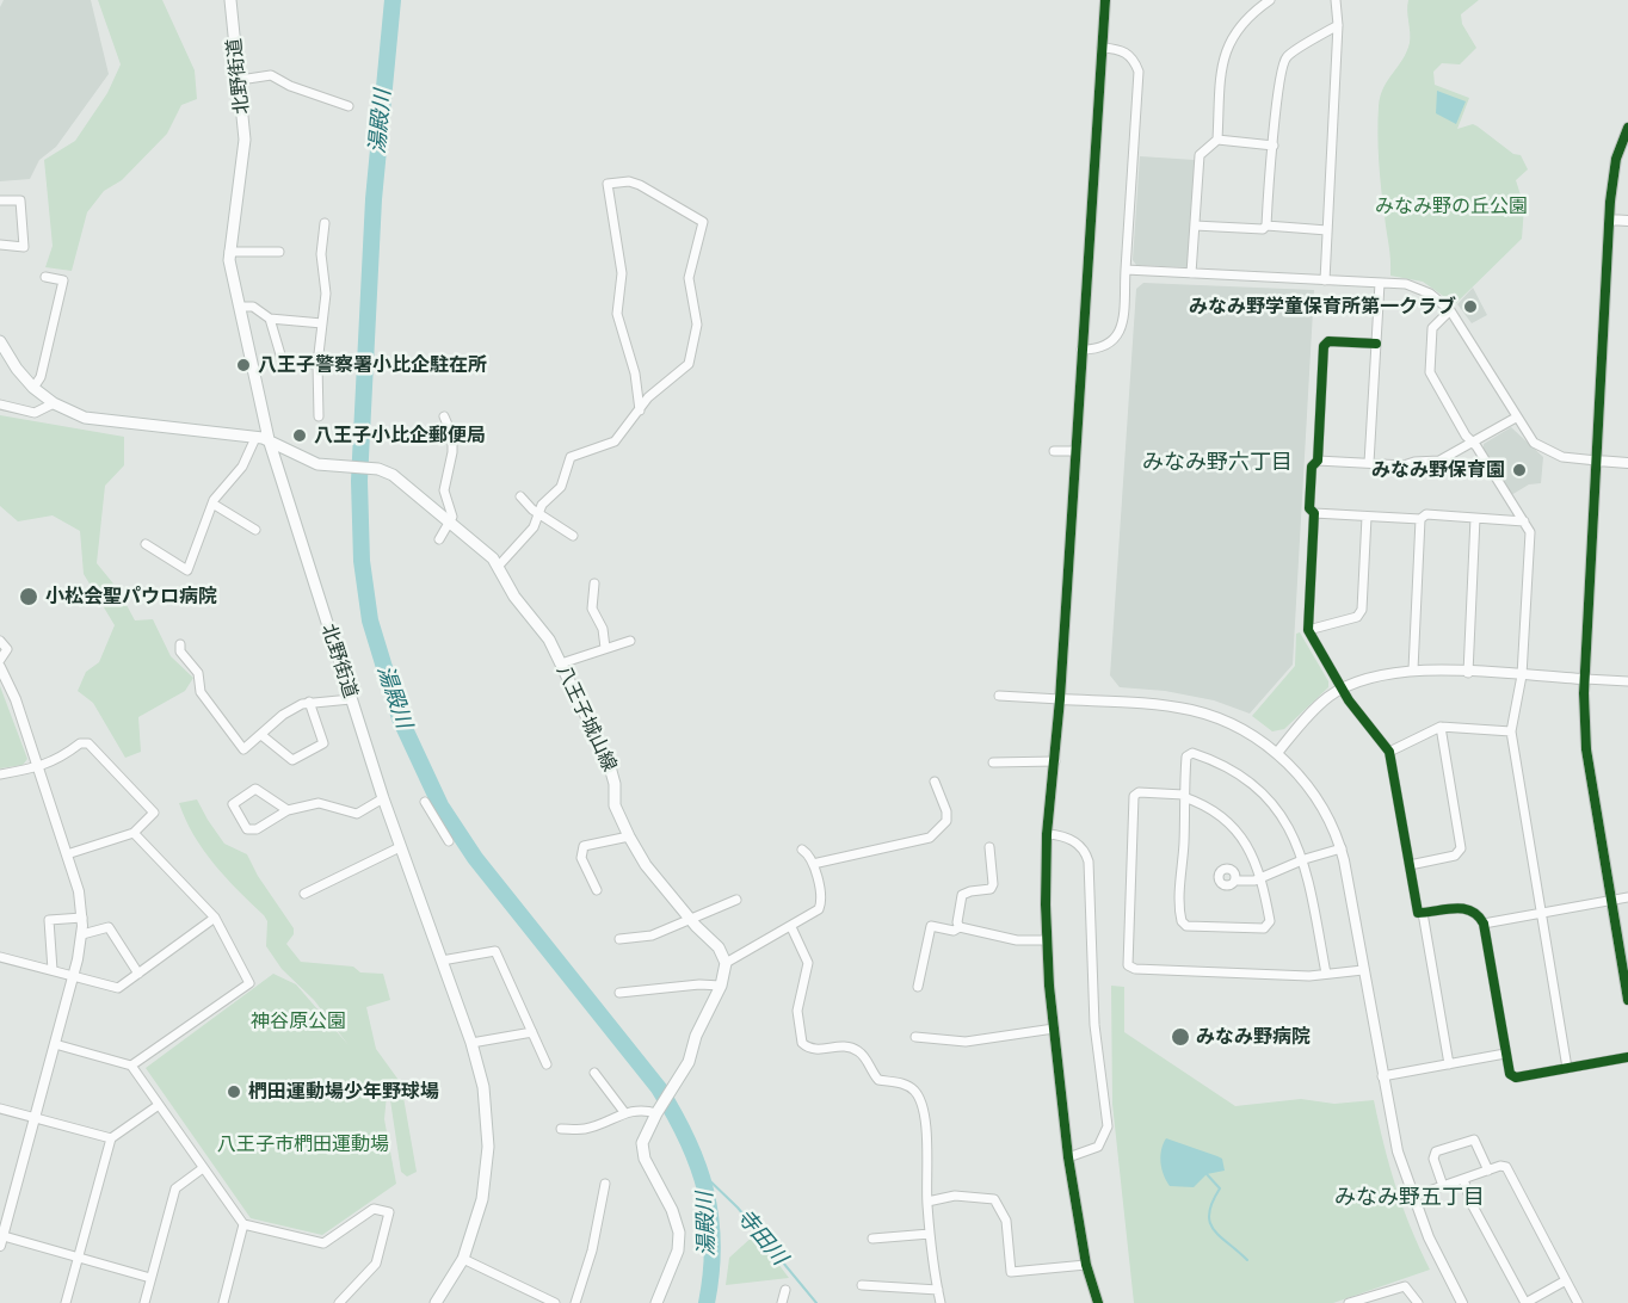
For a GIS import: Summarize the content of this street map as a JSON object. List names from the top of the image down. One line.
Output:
{"streets":{"main road":["北野街道","八王子城山線"]},"crossings":[["北野街道","八王子城山線"]],"districts":["みなみ野六丁目","みなみ野五丁目"],"water":["湯殿川","寺田川"],"parks":["みなみ野の丘公園","神谷原公園","八王子市椚田運動場"],"places":["みなみ野学童保育所第一クラブ","八王子警察署小比企駐在所","八王子小比企郵便局","みなみ野保育園","小松会聖パウロ病院","みなみ野病院","椚田運動場少年野球場"]}
